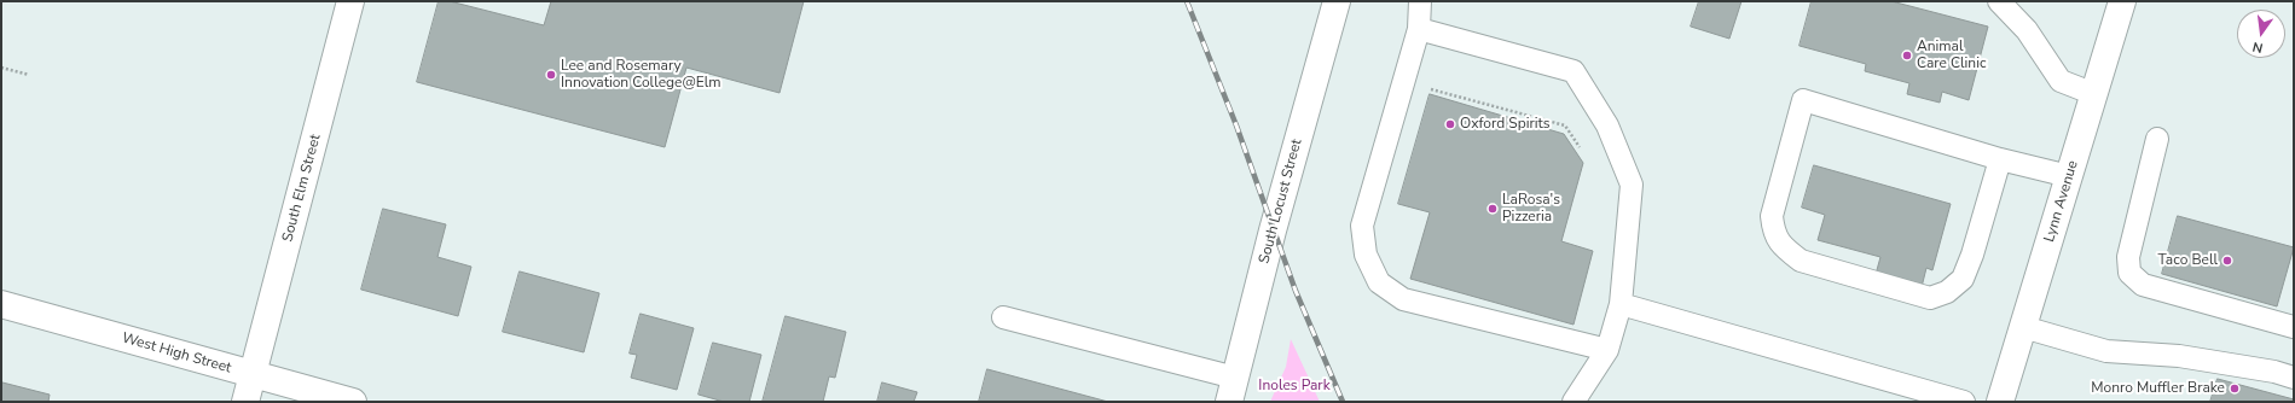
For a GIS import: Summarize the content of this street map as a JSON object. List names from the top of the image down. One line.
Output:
{"streets":{"street":["South Elm Street","South Locust Street","Lynn Avenue","West High Street"]},"crossings":[["South Elm Street","West High Street"]],"parks":["Inoles Park"],"places":["Animal Care Clinic","Lee and Rosemary Innovation College@Elm","Oxford Spirits","LaRosa's Pizzeria","Taco Bell","Monro Muffler Brake"],"north":"bottom"}
